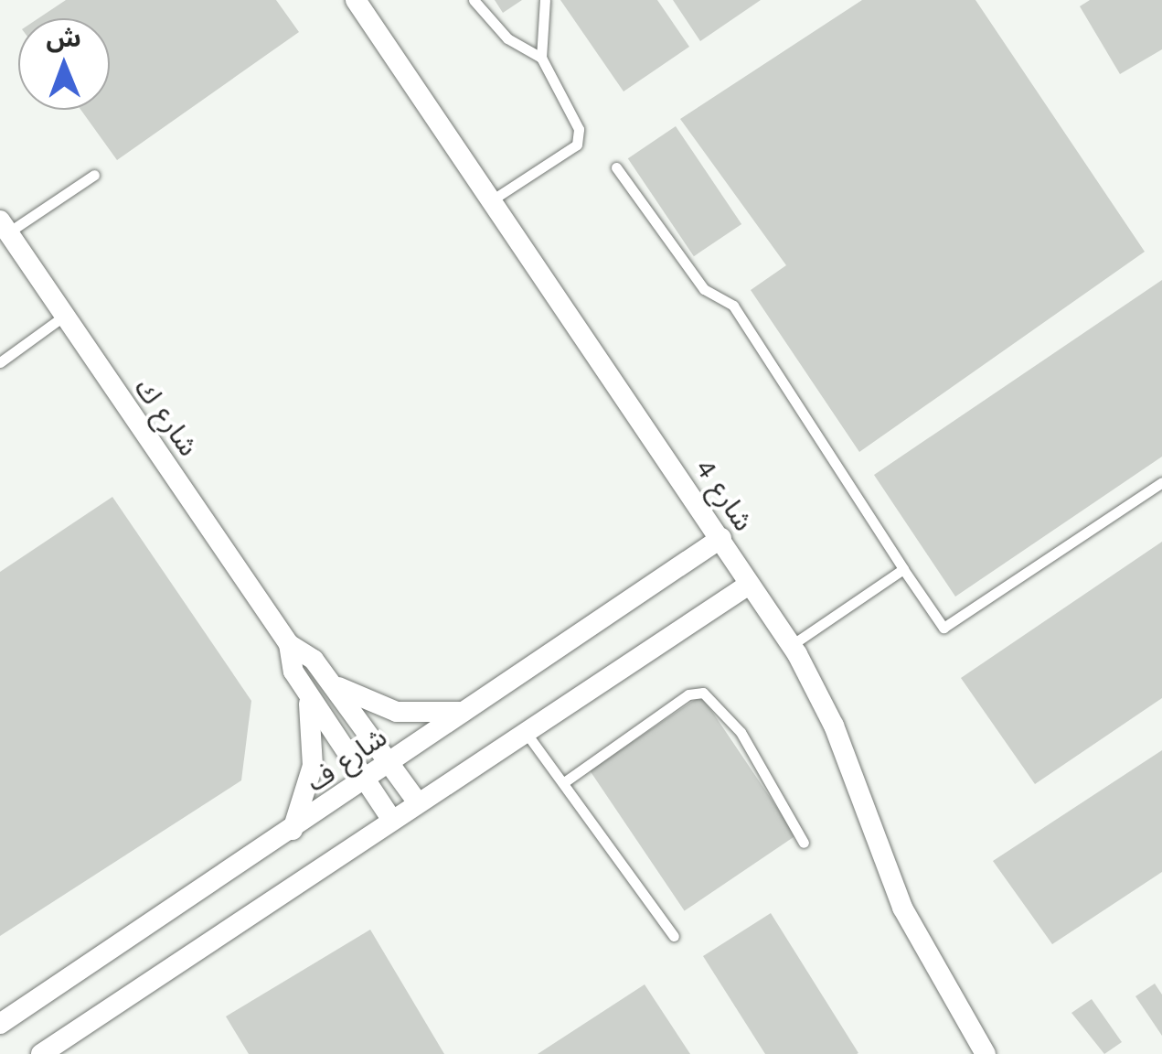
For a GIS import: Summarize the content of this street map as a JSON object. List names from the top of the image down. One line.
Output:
{"streets":{"street":["شارع ك","شارع 4","شارع ف"]},"crossings":[["شارع ك","شارع ف"],["شارع 4","شارع ف"]],"north":"top"}
